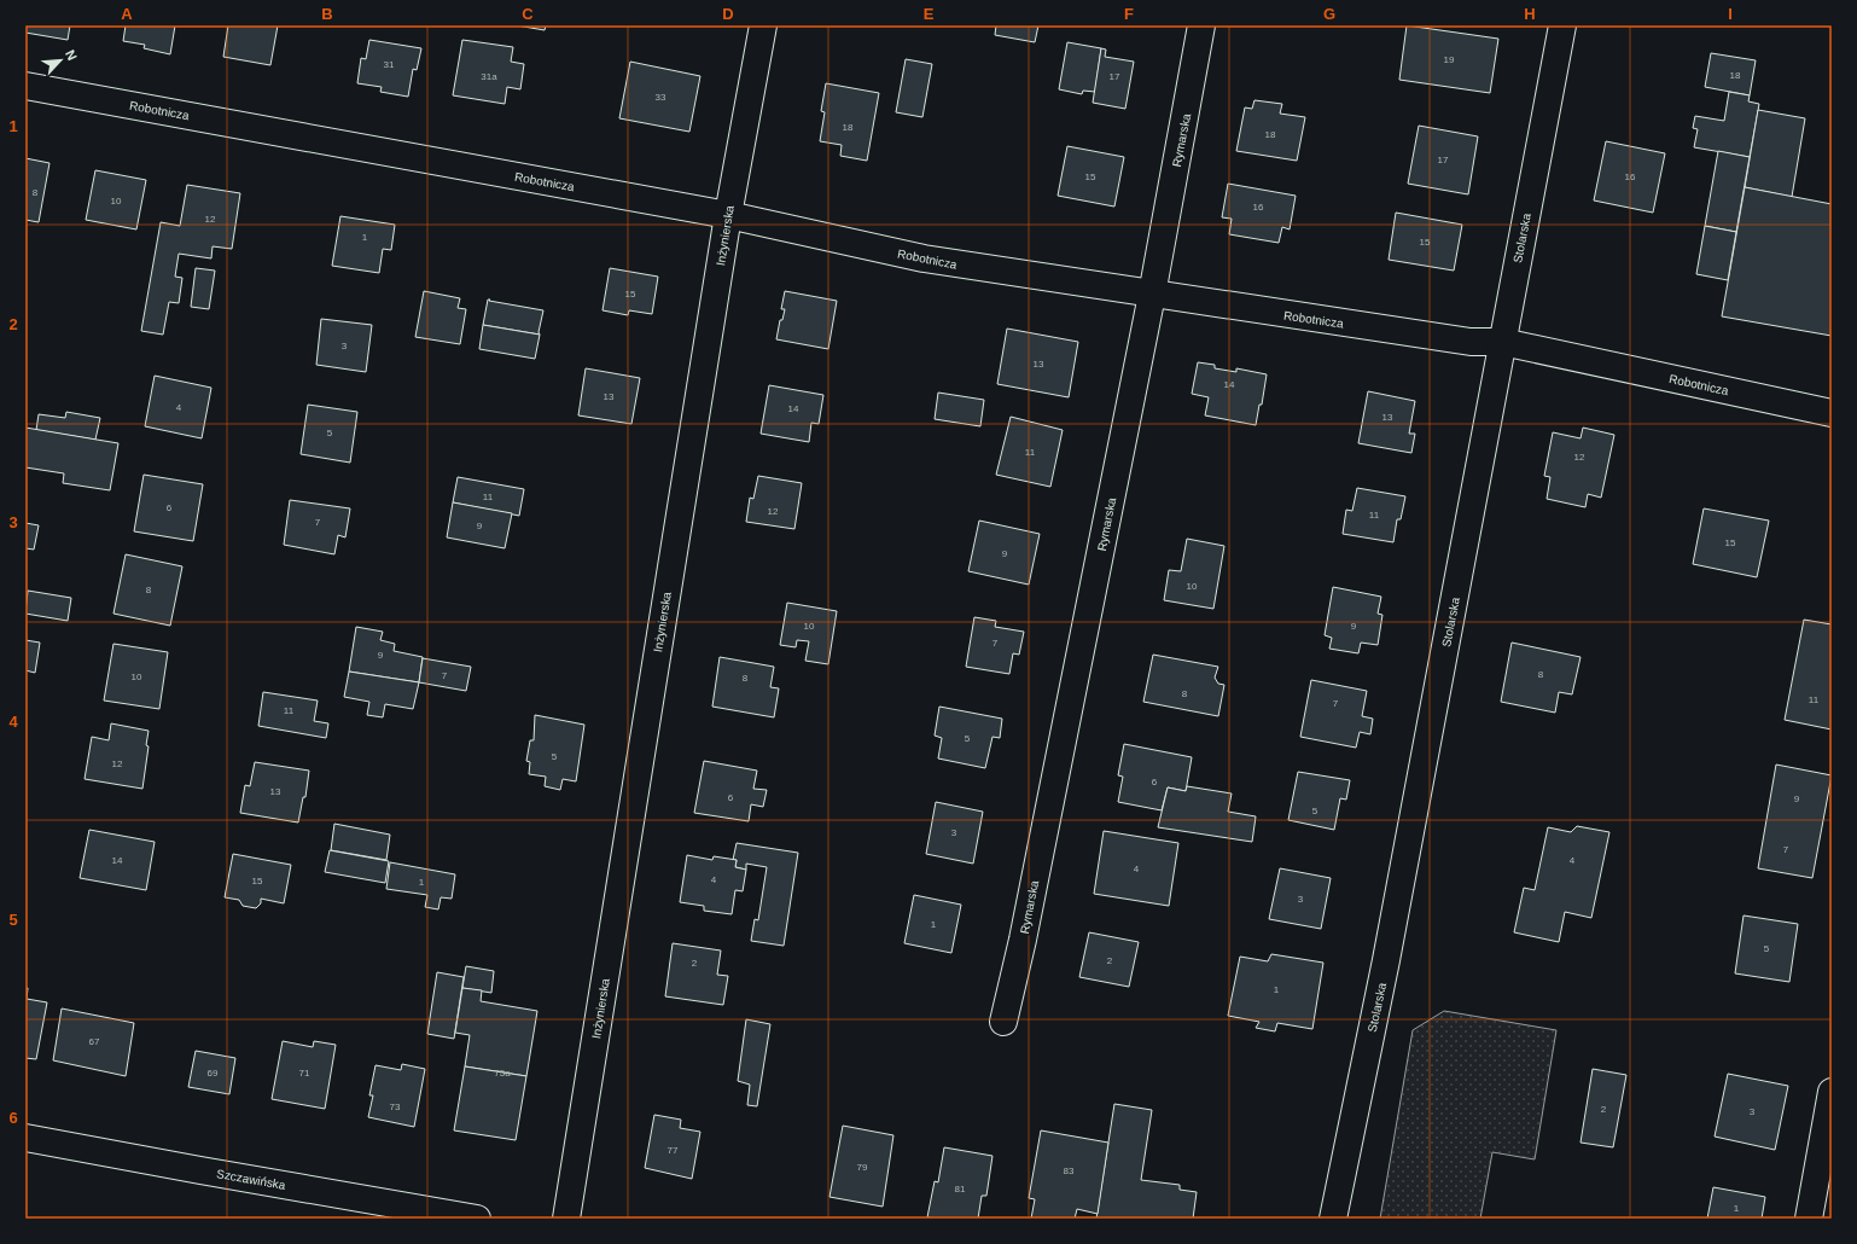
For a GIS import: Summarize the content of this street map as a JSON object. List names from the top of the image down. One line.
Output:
{"streets":{"street":["Robotnicza","Rymarska","Inżynierska","Stolarska","Szczawińska"]},"crossings":[["Robotnicza","Rymarska"],["Robotnicza","Inżynierska"],["Robotnicza","Stolarska"]],"house_numbers":["19","31","18","31a","17","33","18","18","17","15","16","8","10","16","12","1","15","15","3","13","14","13","4","14","13","5","11","12","11","6","12","11","7","9","15","9","10","8","10","9","7","9","8","7","10","8","8","11","7","11","5","5","12","6","13","6","9","5","3","7","14","4","4","4","15","1","3","1","5","2","2","1","67","69","71","75a","73","2","3","77","79","83","81","1"],"north":"top right","grid":{"columns":["A","B","C","D","E","F","G","H","I"],"rows":["1","2","3","4","5","6"]}}
